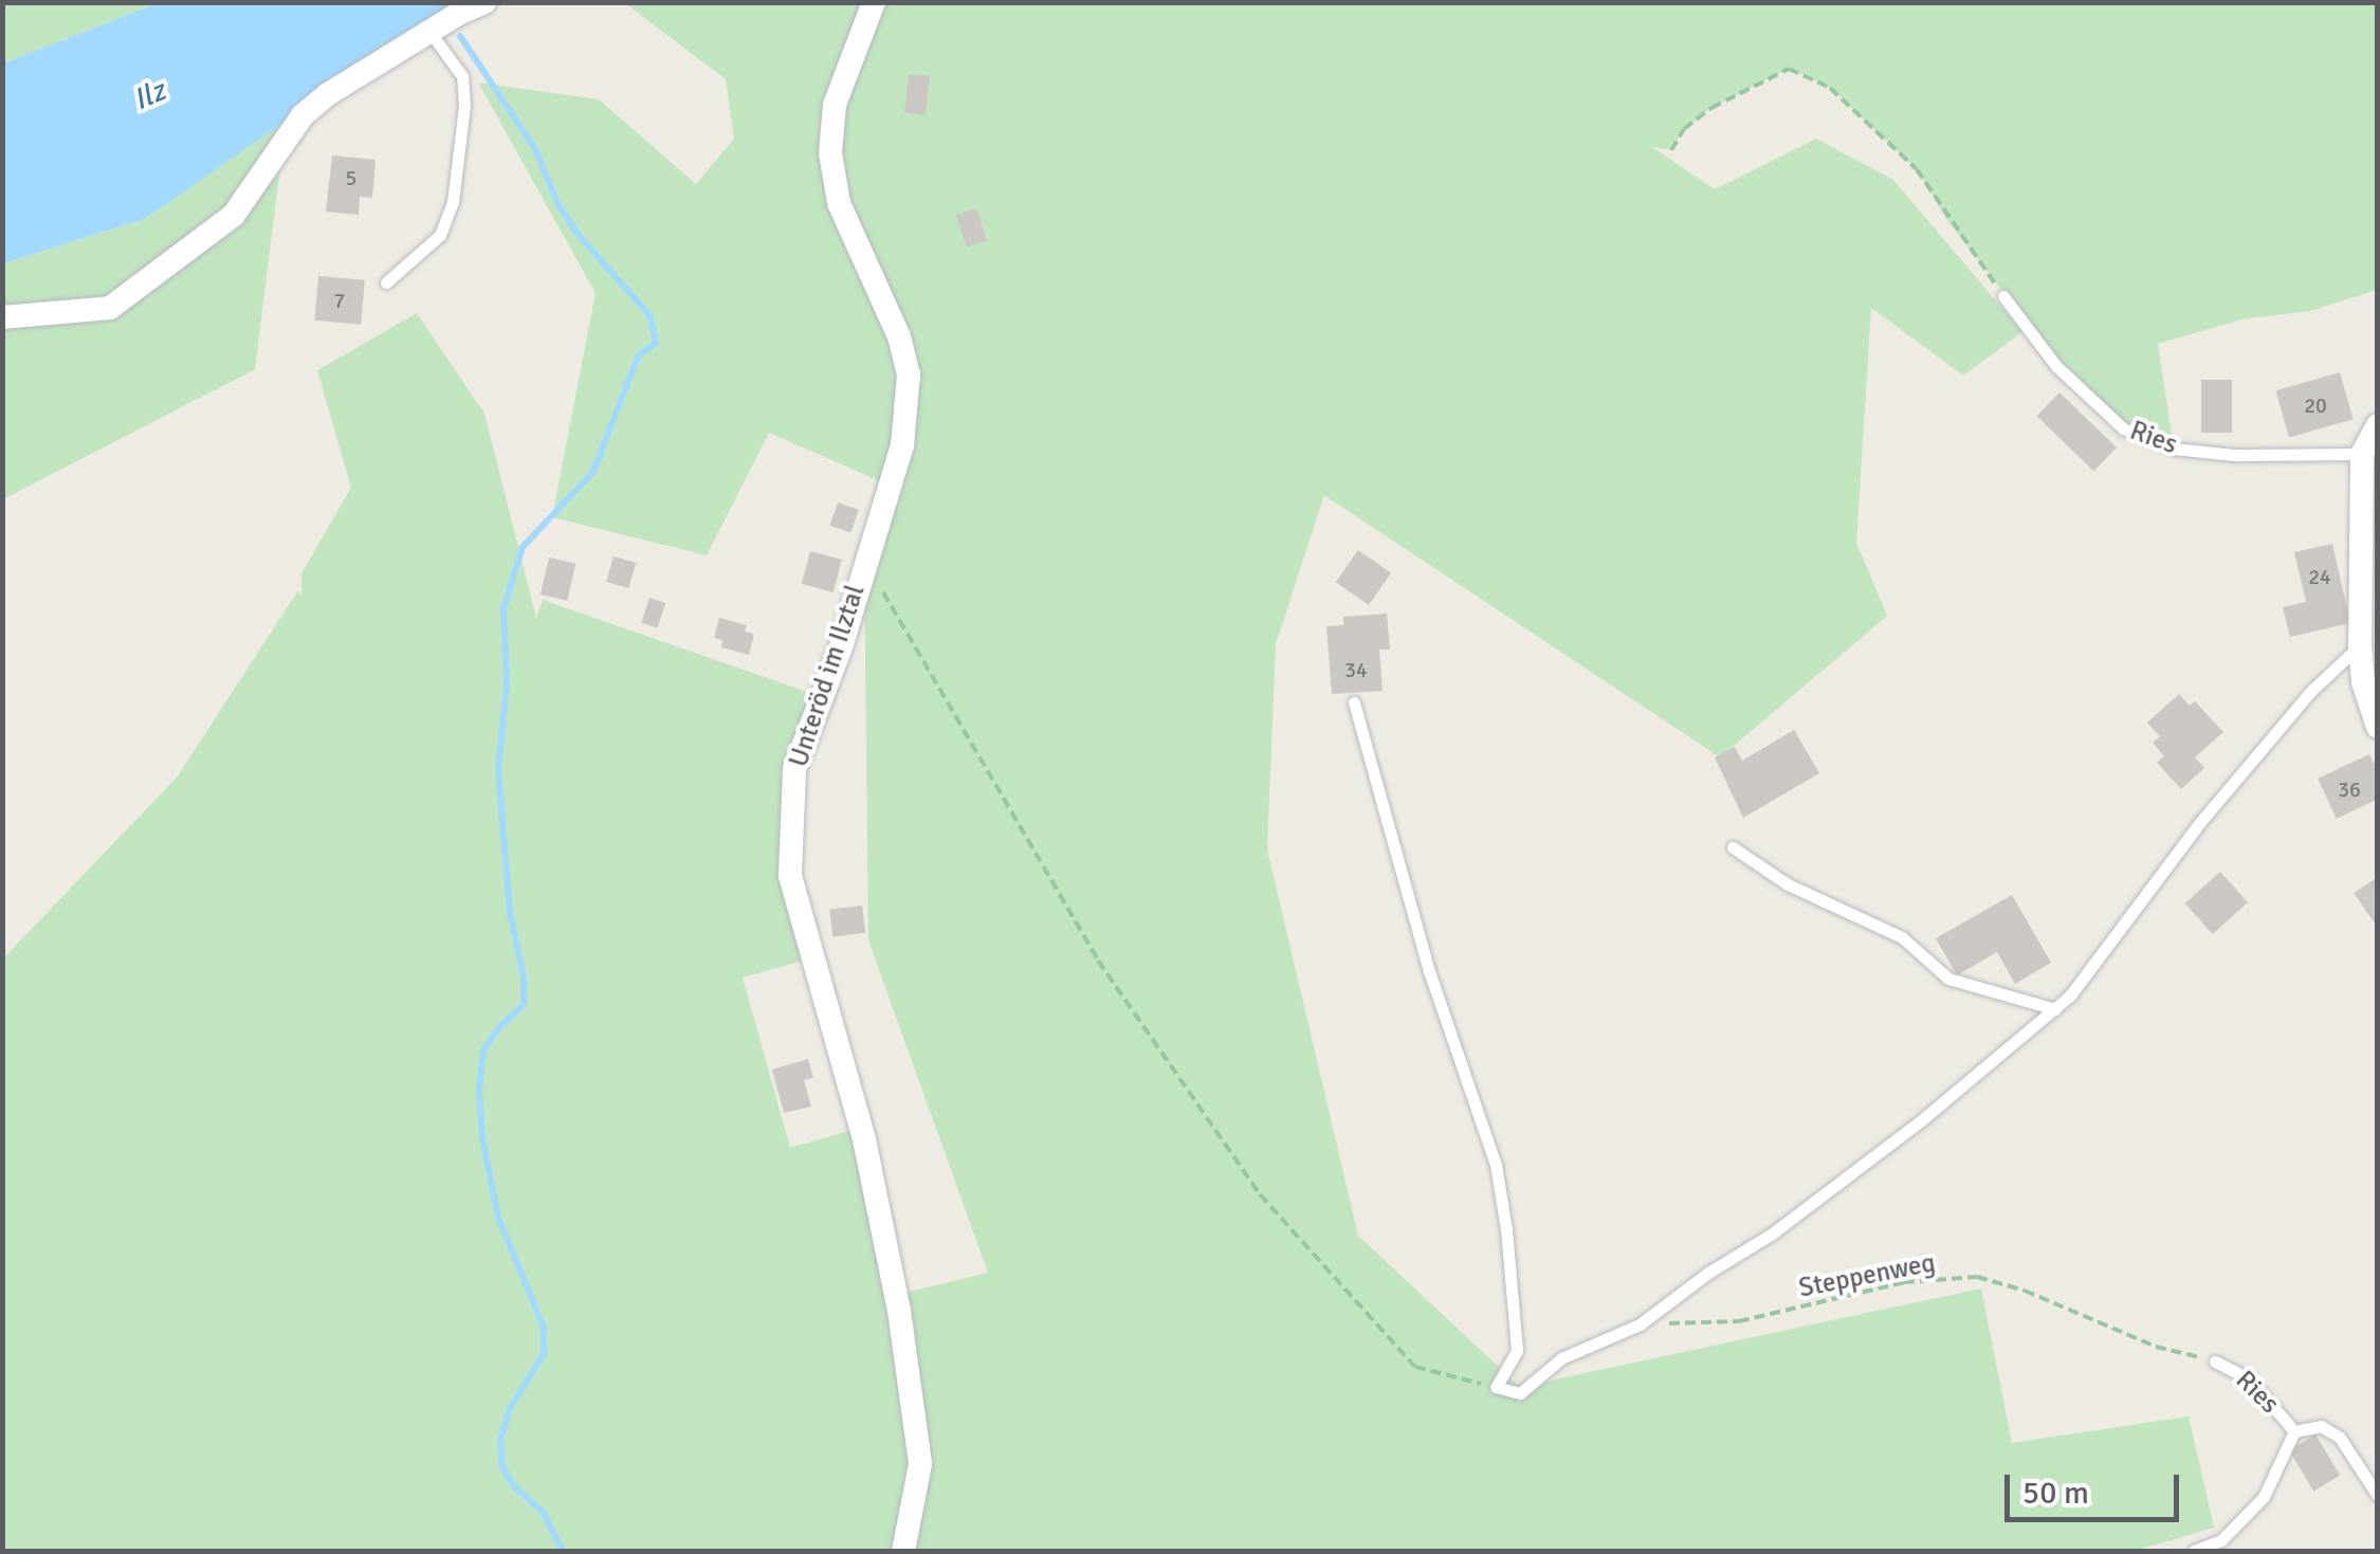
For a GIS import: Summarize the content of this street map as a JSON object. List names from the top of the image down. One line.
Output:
{"streets":{"street":["Unteröd im Ilztal"],"lane":["Ries"],"path":["Steppenweg"]},"crossings":[["Ries","Steppenweg"]],"water":["Ilz"],"house_numbers":["5","7","20","24","34","36"],"scale_bar":"50 m"}
